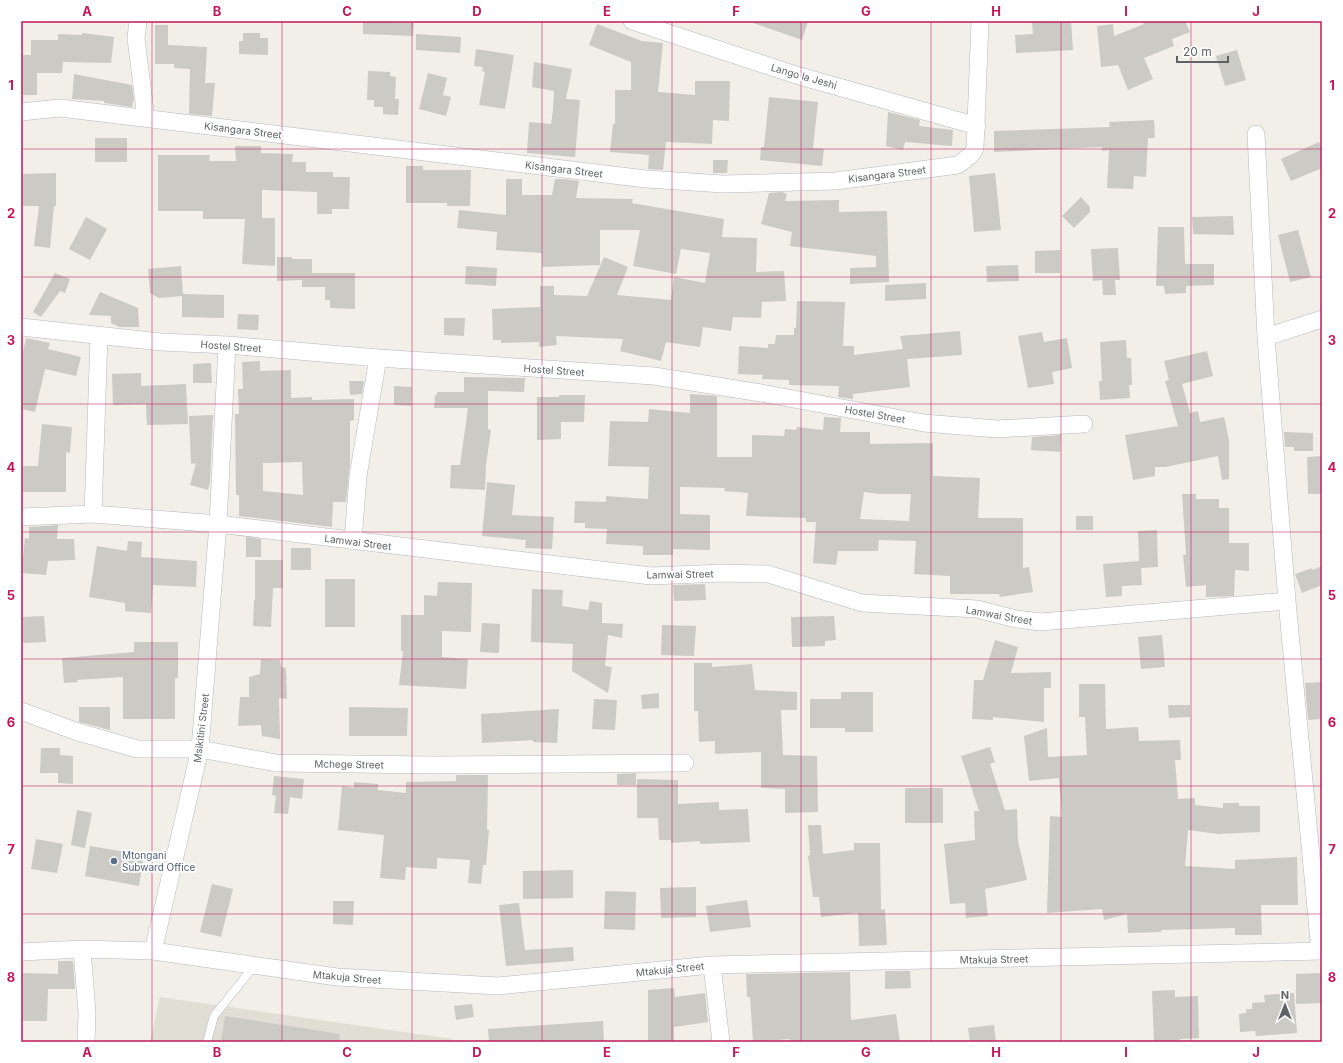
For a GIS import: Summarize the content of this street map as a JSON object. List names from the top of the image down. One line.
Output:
{"streets":{"street":["Lango la Jeshi","Kisangara Street","Hostel Street","Lamwai Street","Msikitini Street","Mchege Street","Mtakuja Street"]},"crossings":[["Lango la Jeshi","Kisangara Street"],["Hostel Street","Msikitini Street"],["Lamwai Street","Msikitini Street"],["Msikitini Street","Mchege Street"],["Msikitini Street","Mtakuja Street"]],"places":["Mtongani Subward Office"],"scale_bar":"20 m","north":"top","grid":{"columns":["A","B","C","D","E","F","G","H","I","J"],"rows":["1","2","3","4","5","6","7","8"]}}
